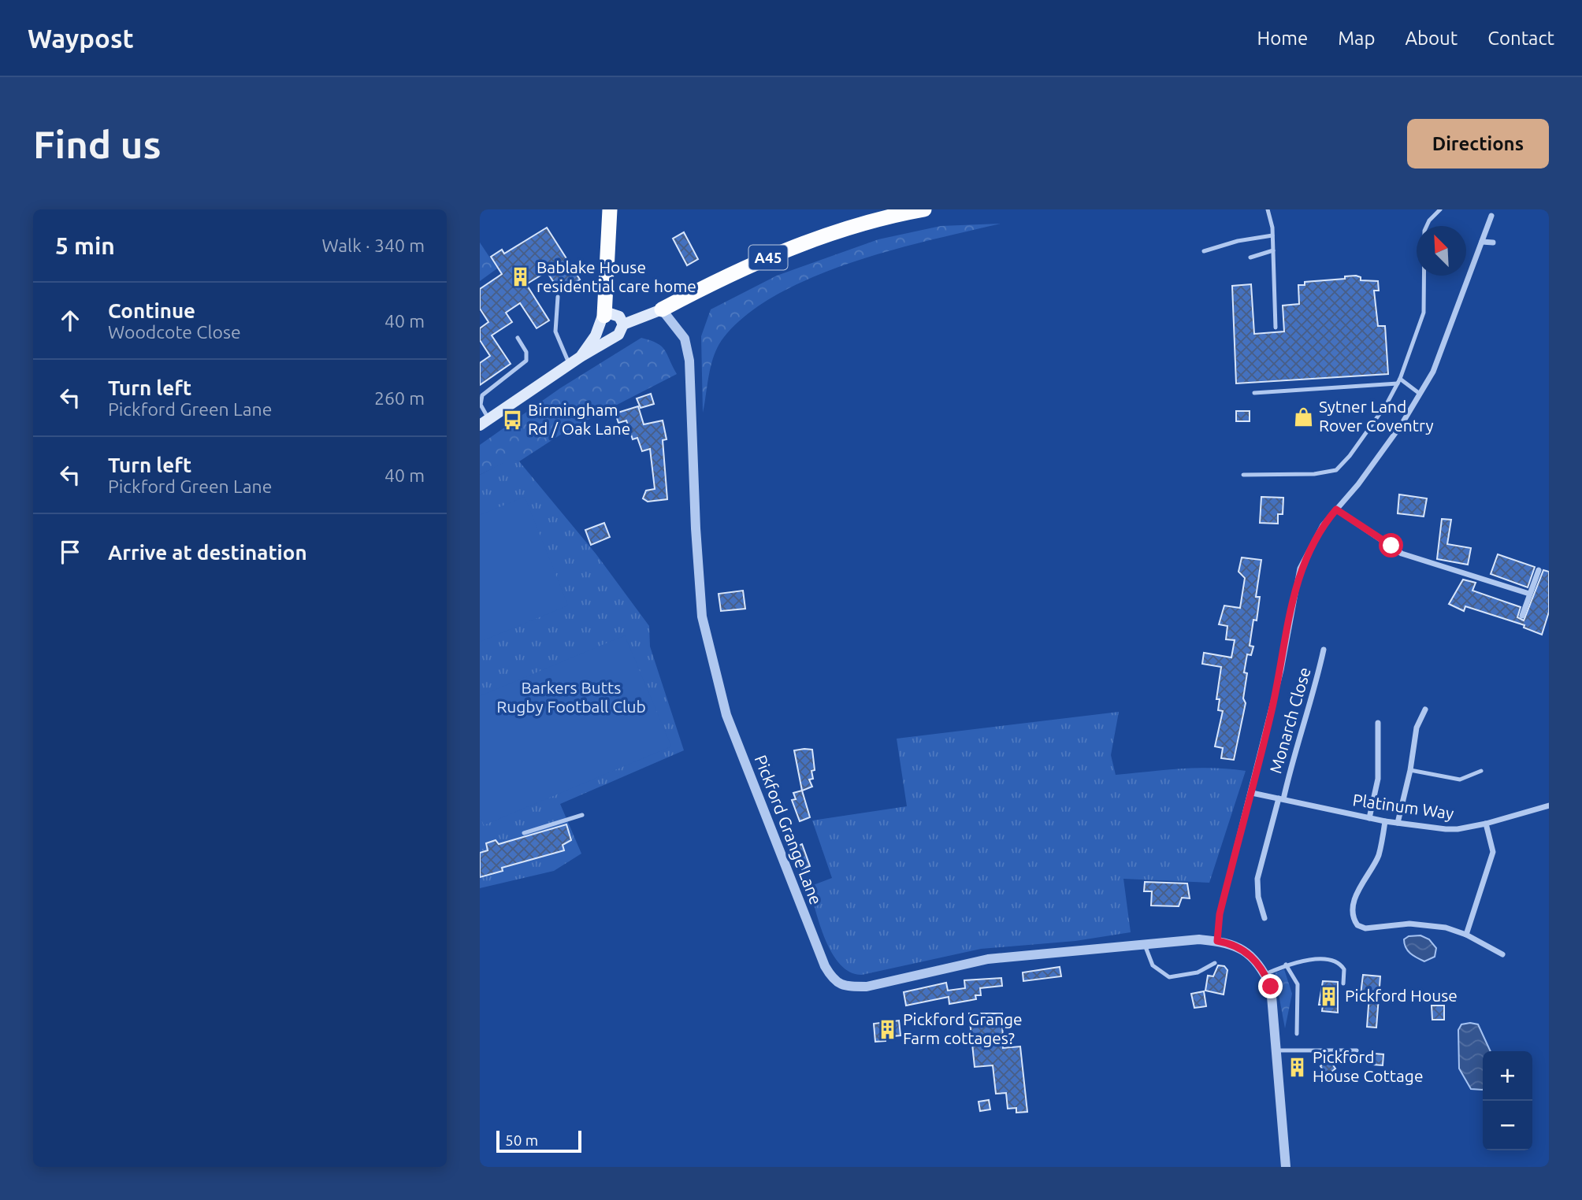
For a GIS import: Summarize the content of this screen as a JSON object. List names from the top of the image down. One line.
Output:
{"streets":{"highway":["A45"],"street":["Monarch Close","Platinum Way","Pickford Grange Lane"]},"crossings":[["A45","Pickford Grange Lane"],["Monarch Close","Platinum Way"]],"parks":["Barkers Butts Rugby Football Club"],"places":{"building":["Bablake House residential care home","Pickford House","Pickford Grange Farm cottages?","Pickford House Cottage"],"shop":["Sytner Land Rover Coventry"],"bus stop":["Birmingham Rd / Oak Lane"]},"scale_bar":"50 m","north":"top left","page":{"header":"Waypost","nav":["Home","Map","About","Contact"],"buttons":"Directions","title":"Find us","heading":["5 min","Walk · 340 m"],"list":[["Continue","Woodcote Close","40 m"],["Turn left","Pickford Green Lane","260 m"],["Turn left","Pickford Green Lane","40 m"],"Arrive at destination"],"map_buttons":["+","−"],"scale":"50 m"}}
